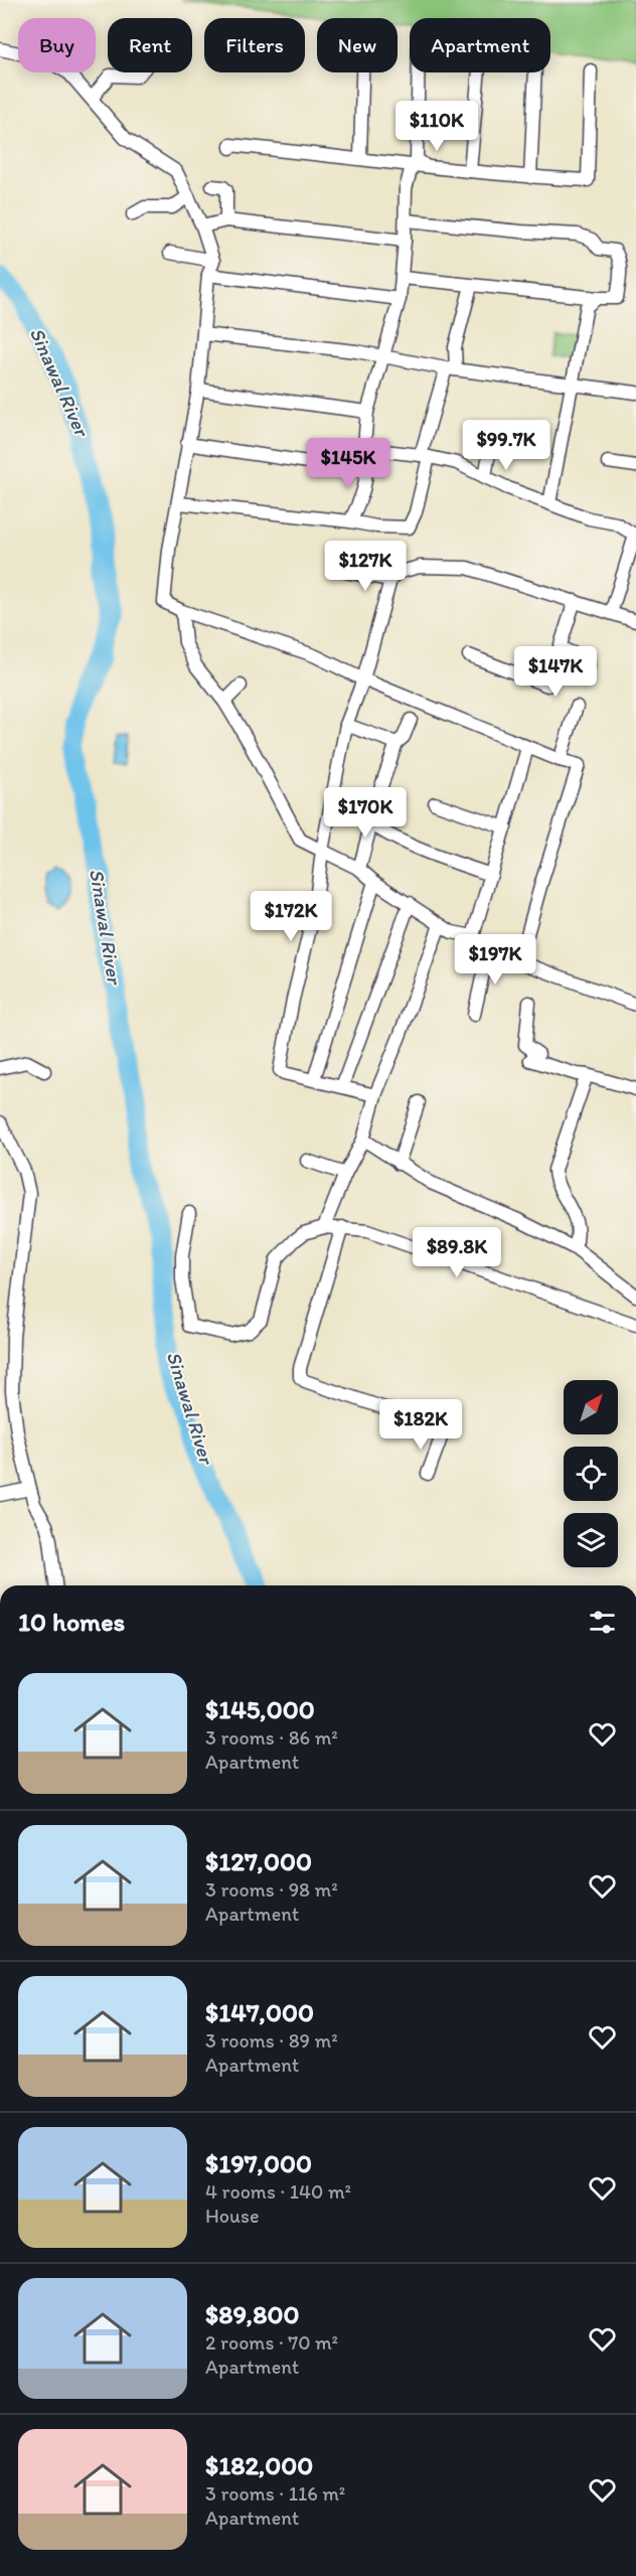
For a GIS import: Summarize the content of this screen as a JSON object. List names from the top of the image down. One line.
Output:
{"water":["Sinawal River"],"north":"top right","page":{"chip":["Buy","Rent","Filters","New","Apartment"],"price":["$110K","$99.7K","$145K","$127K","$147K","$170K","$172K","$197K","$89.8K","$182K"],"heading":"10 homes","list":[{"name":"$145,000","note":"3 rooms · 86 m² · Apartment"},{"name":"$127,000","note":"3 rooms · 98 m² · Apartment"},{"name":"$147,000","note":"3 rooms · 89 m² · Apartment"},{"name":"$197,000","note":"4 rooms · 140 m² · House"},{"name":"$89,800","note":"2 rooms · 70 m² · Apartment"},{"name":"$182,000","note":"3 rooms · 116 m² · Apartment"}]}}
